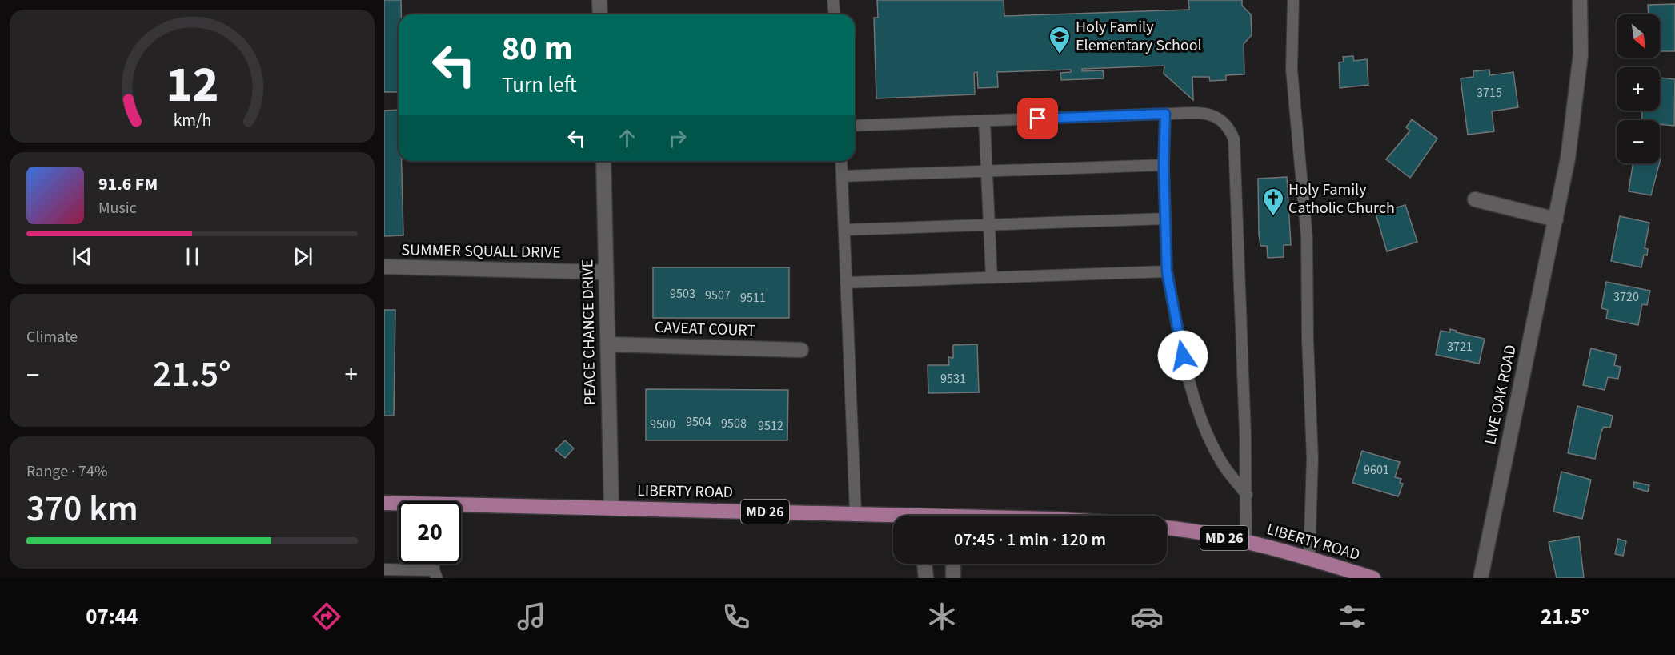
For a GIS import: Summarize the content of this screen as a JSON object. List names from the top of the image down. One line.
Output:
{"streets":{"main road":["LIBERTY ROAD","MD 26"],"street":["SUMMER SQUALL DRIVE","CAVEAT COURT","PEACE CHANCE DRIVE","LIVE OAK ROAD"]},"crossings":[["SUMMER SQUALL DRIVE","PEACE CHANCE DRIVE"],["CAVEAT COURT","PEACE CHANCE DRIVE"],["PEACE CHANCE DRIVE","LIBERTY ROAD"]],"places":{"school or university":["Holy Family Elementary School"],"church":["Holy Family Catholic Church"]},"house_numbers":["3715","9503","9507","3720","9511","3721","9531","9504","9508","9500","9512","9601"],"north":"bottom right","page":{"map_buttons":["+","−"],"turn":["80 m","Turn left"],"song":["91.6 FM","Music"],"tile":["Climate",["Range · 74%","370 km"]],"heat":["−","21.5°","+"],"limit":"20","trip":"07:45 · 1 min · 120 m","tabs":["07:44","21.5°"],"gauge":["12","km/h"]}}
